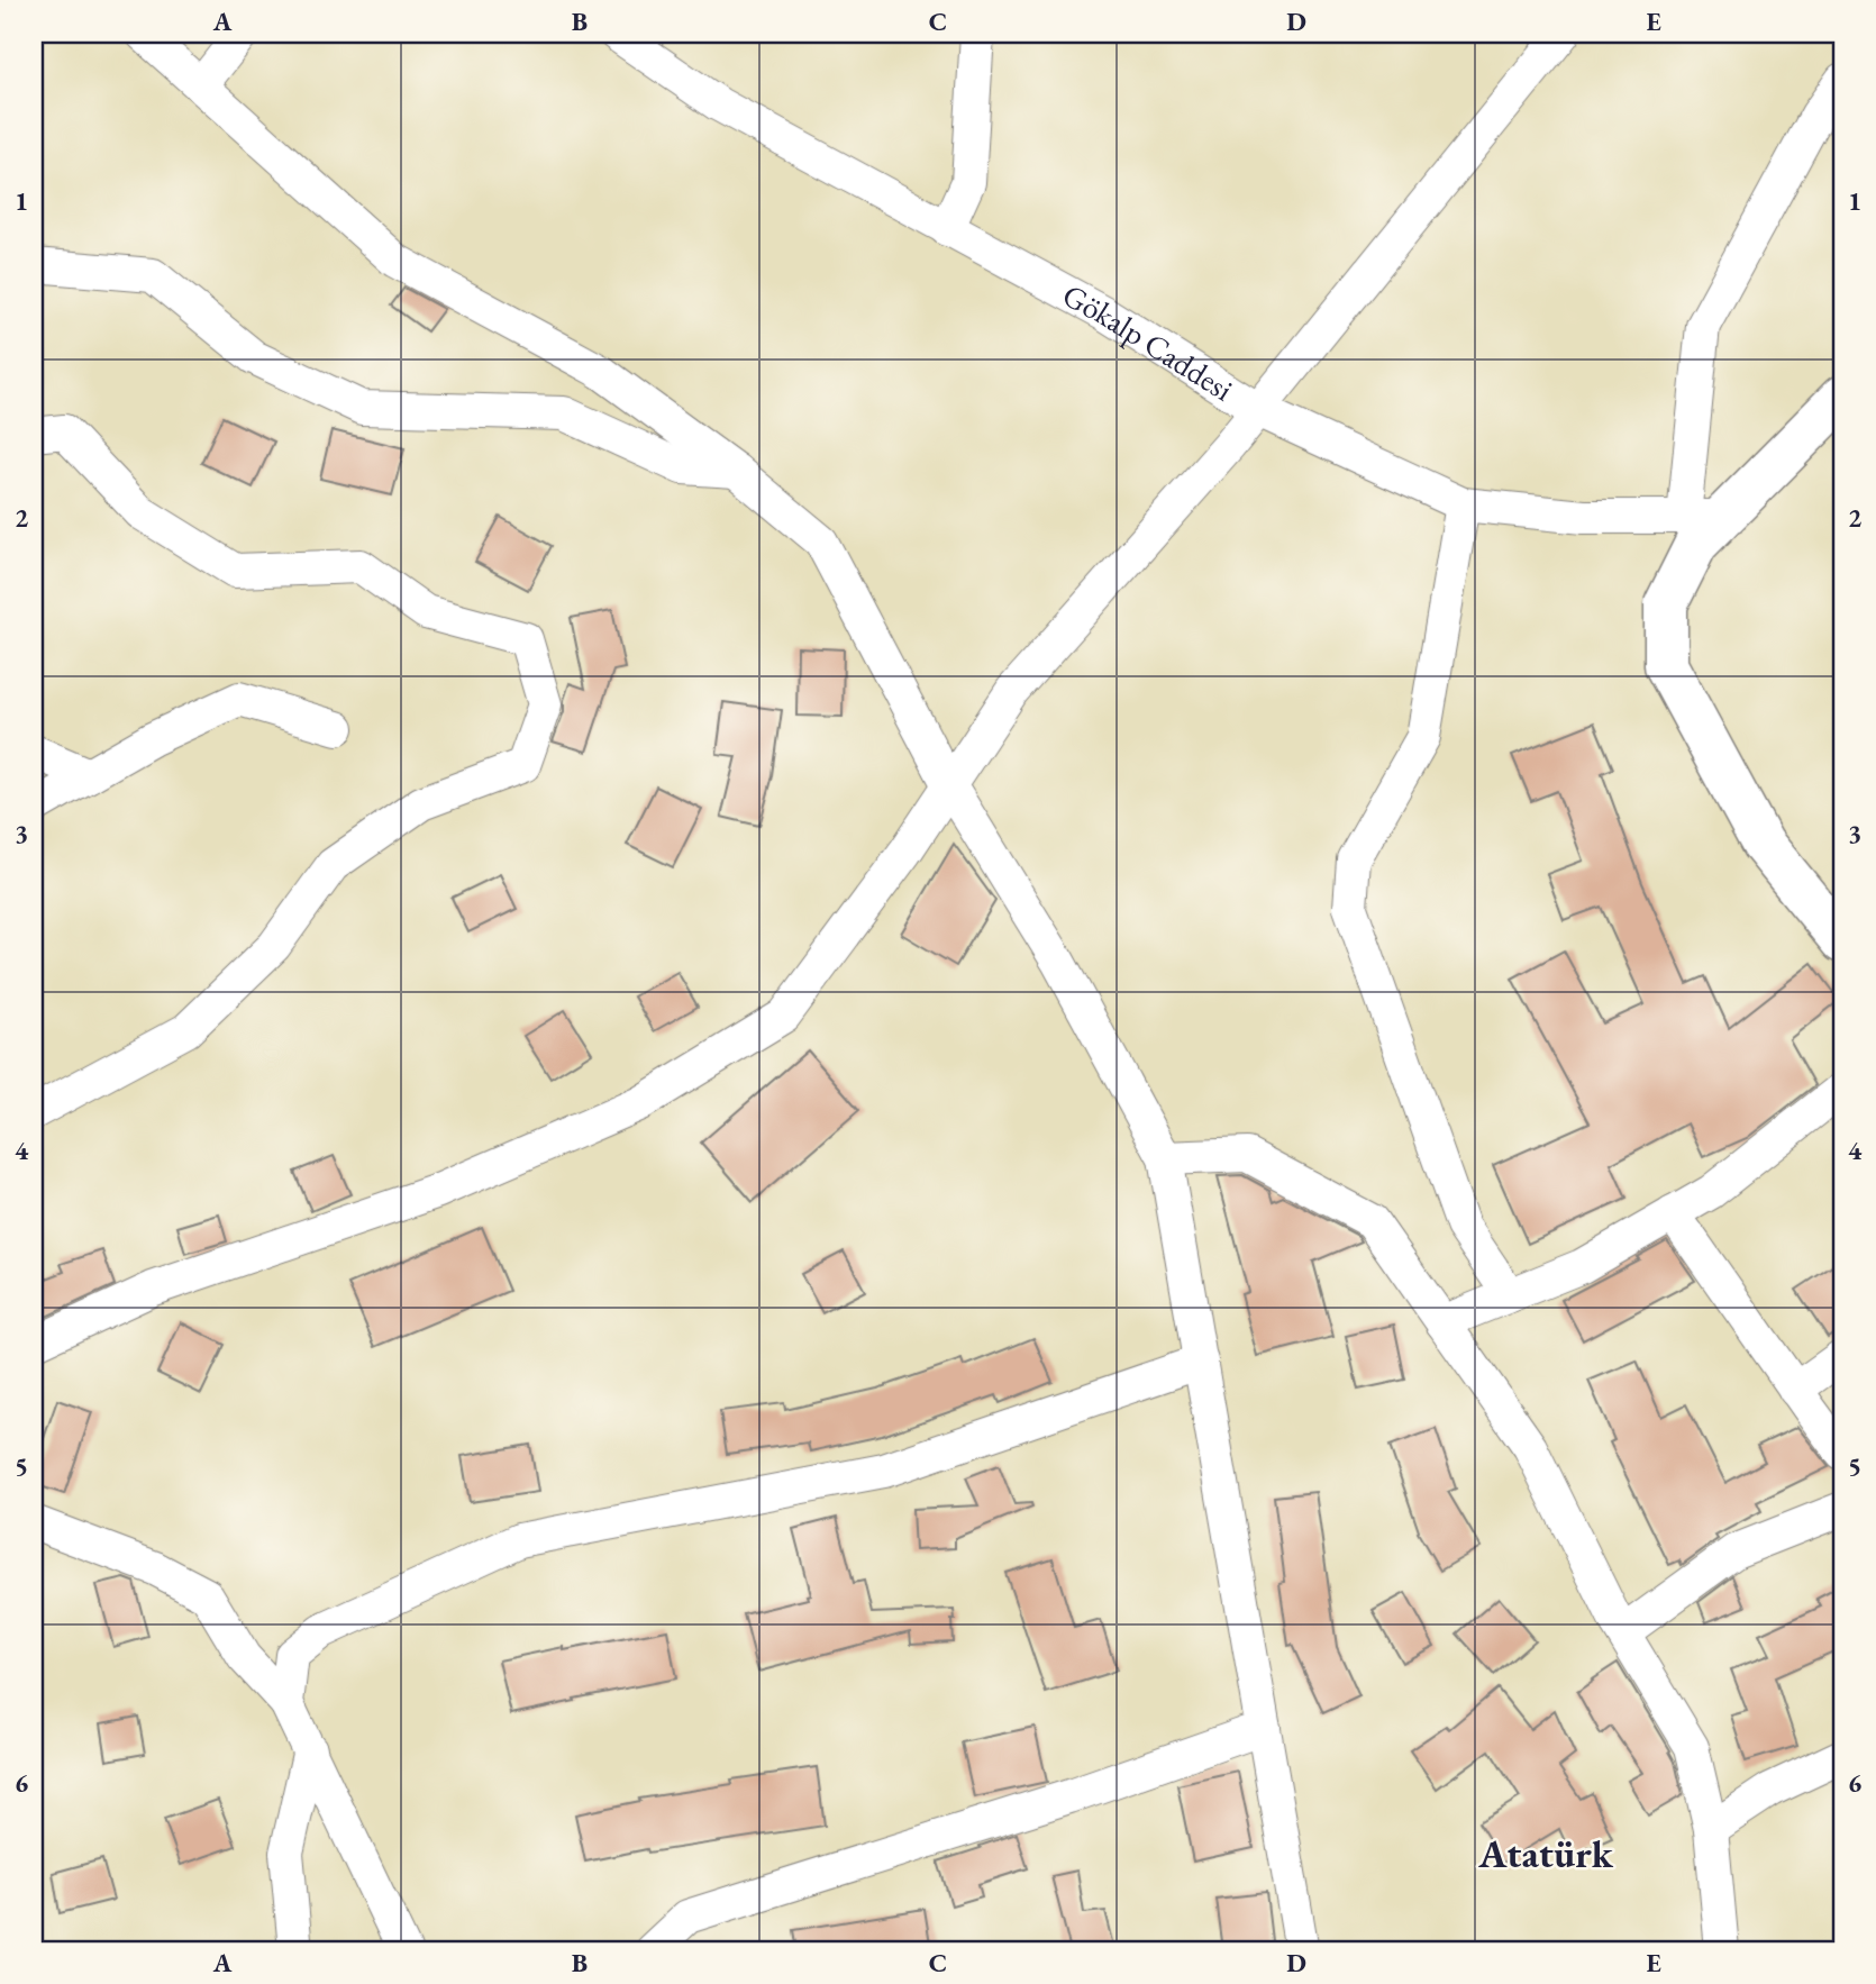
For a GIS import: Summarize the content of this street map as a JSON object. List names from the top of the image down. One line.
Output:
{"streets":{"street":["Gökalp Caddesi"]},"districts":["Atatürk"],"grid":{"columns":["A","B","C","D","E"],"rows":["1","2","3","4","5","6"]}}
